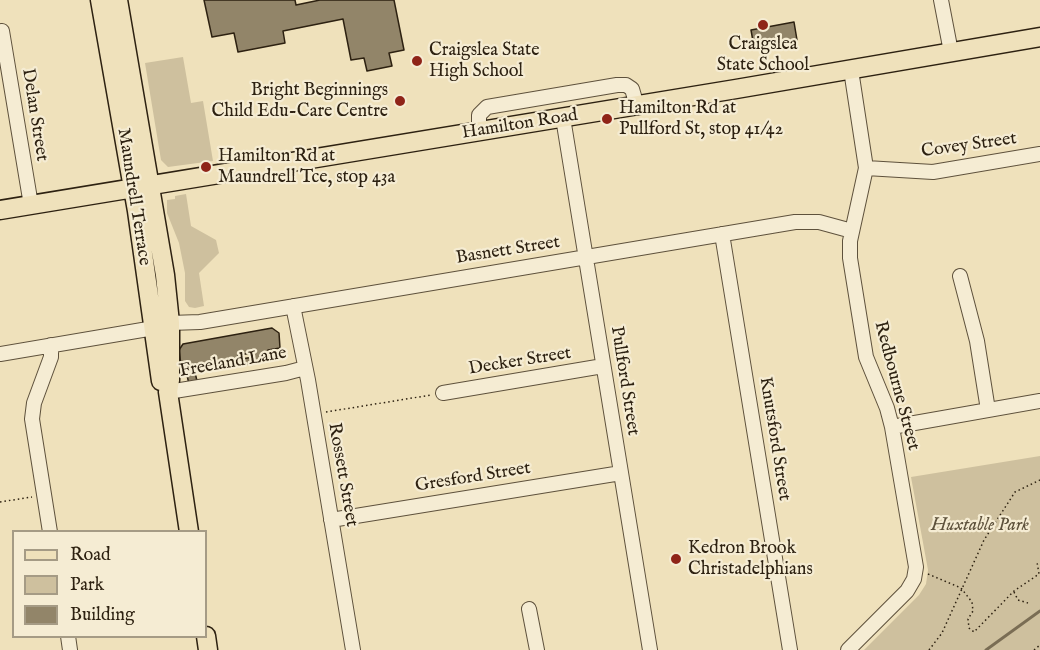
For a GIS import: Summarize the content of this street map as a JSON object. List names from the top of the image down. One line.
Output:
{"streets":{"main road":["Hamilton Road","Maundrell Terrace"],"street":["Delan Street","Covey Street","Basnett Street","Decker Street","Freeland Lane","Pullford Street","Redbourne Street","Knutsford Street","Rossett Street","Gresford Street"]},"crossings":[["Delan Street","Hamilton Road"],["Hamilton Road","Maundrell Terrace"],["Hamilton Road","Pullford Street"],["Hamilton Road","Redbourne Street"],["Covey Street","Redbourne Street"],["Maundrell Terrace","Basnett Street"],["Maundrell Terrace","Freeland Lane"],["Basnett Street","Pullford Street"],["Basnett Street","Redbourne Street"],["Basnett Street","Knutsford Street"],["Basnett Street","Rossett Street"],["Decker Street","Pullford Street"],["Freeland Lane","Rossett Street"],["Pullford Street","Gresford Street"],["Rossett Street","Gresford Street"]],"parks":["Huxtable Park"],"places":["Craigslea State School","Craigslea State High School","Bright Beginnings Child Edu-Care Centre","Hamilton Rd at Pullford St, stop 41/42","Hamilton Rd at Maundrell Tce, stop 43a","Kedron Brook Christadelphians"],"legend":["Road","Park","Building"]}
